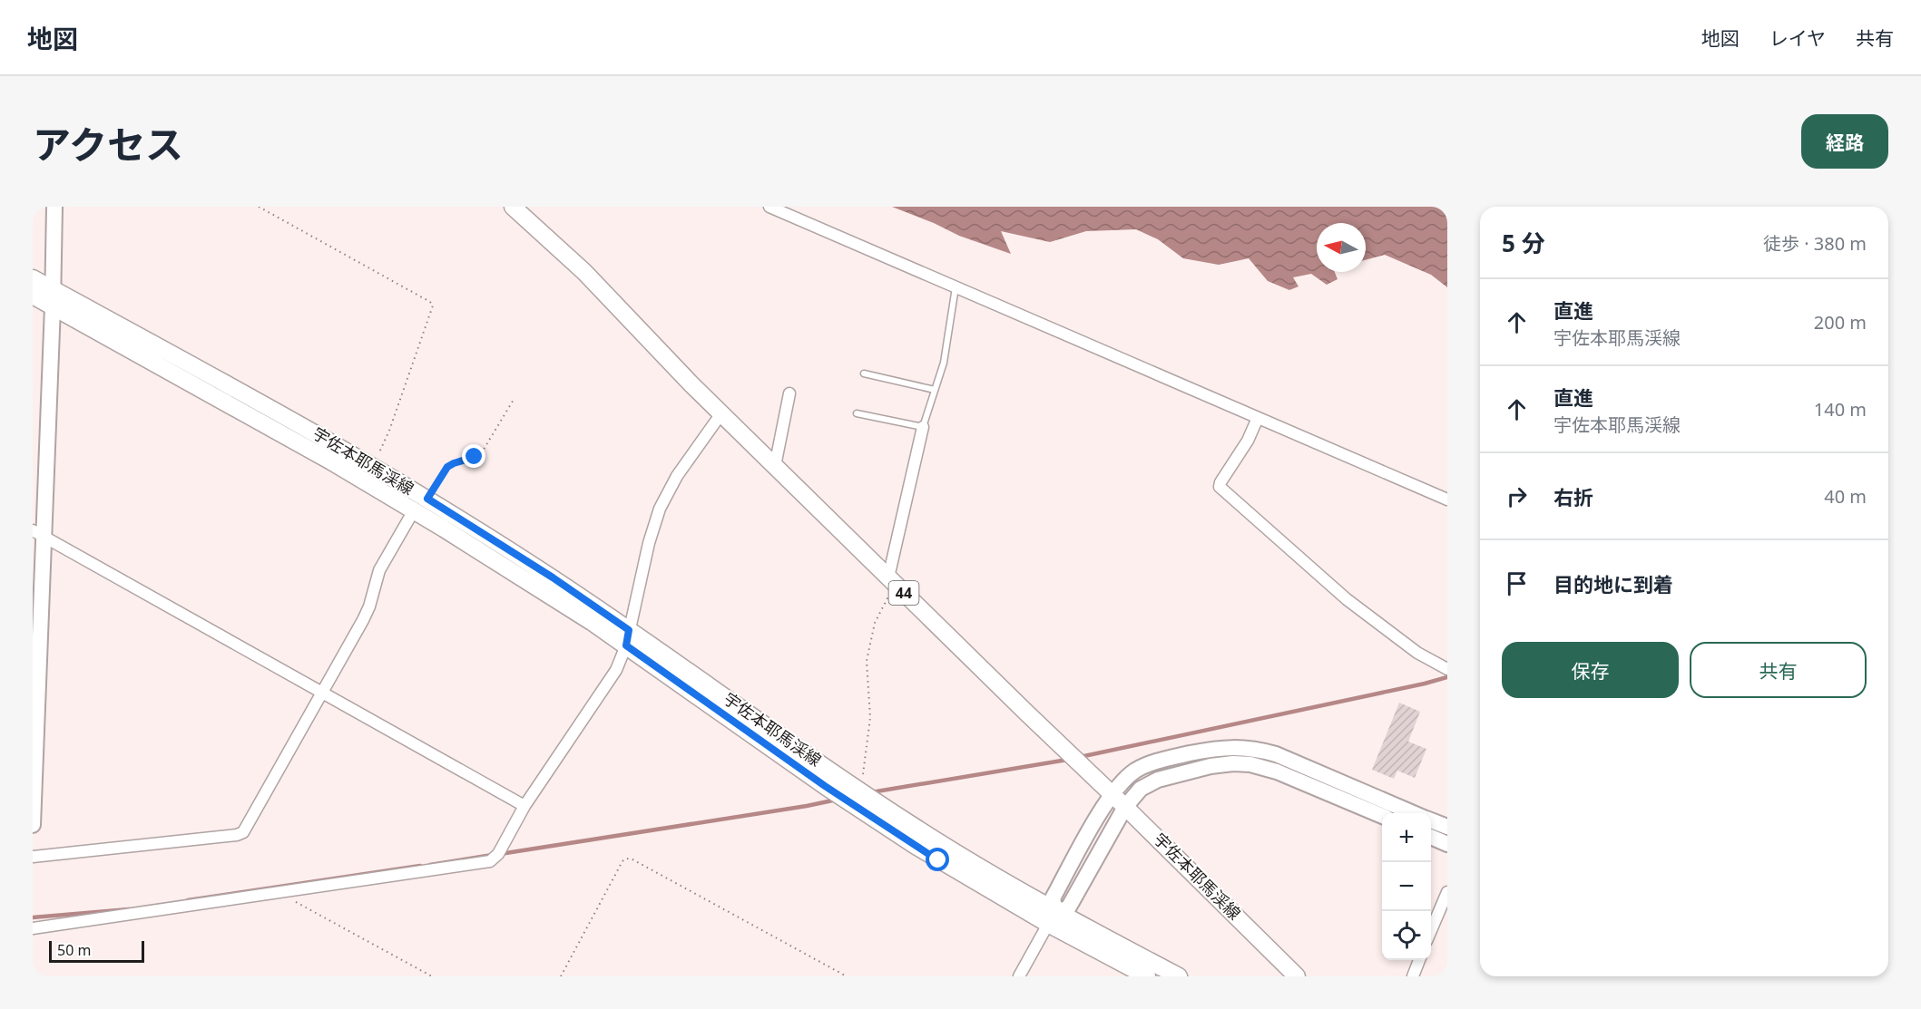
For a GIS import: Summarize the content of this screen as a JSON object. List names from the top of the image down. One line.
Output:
{"streets":{"main road":["宇佐本耶馬渓線","44"]},"scale_bar":"50 m","north":"left","page":{"header":"地図","nav":["地図","レイヤ","共有"],"title":"アクセス","buttons":["経路",["保存","共有"]],"heading":["5 分","徒歩 · 380 m"],"list":[["直進","宇佐本耶馬渓線","200 m"],["直進","宇佐本耶馬渓線","140 m"],["右折","40 m"],"目的地に到着"],"map_buttons":["+","−"],"scale":"50 m"}}
